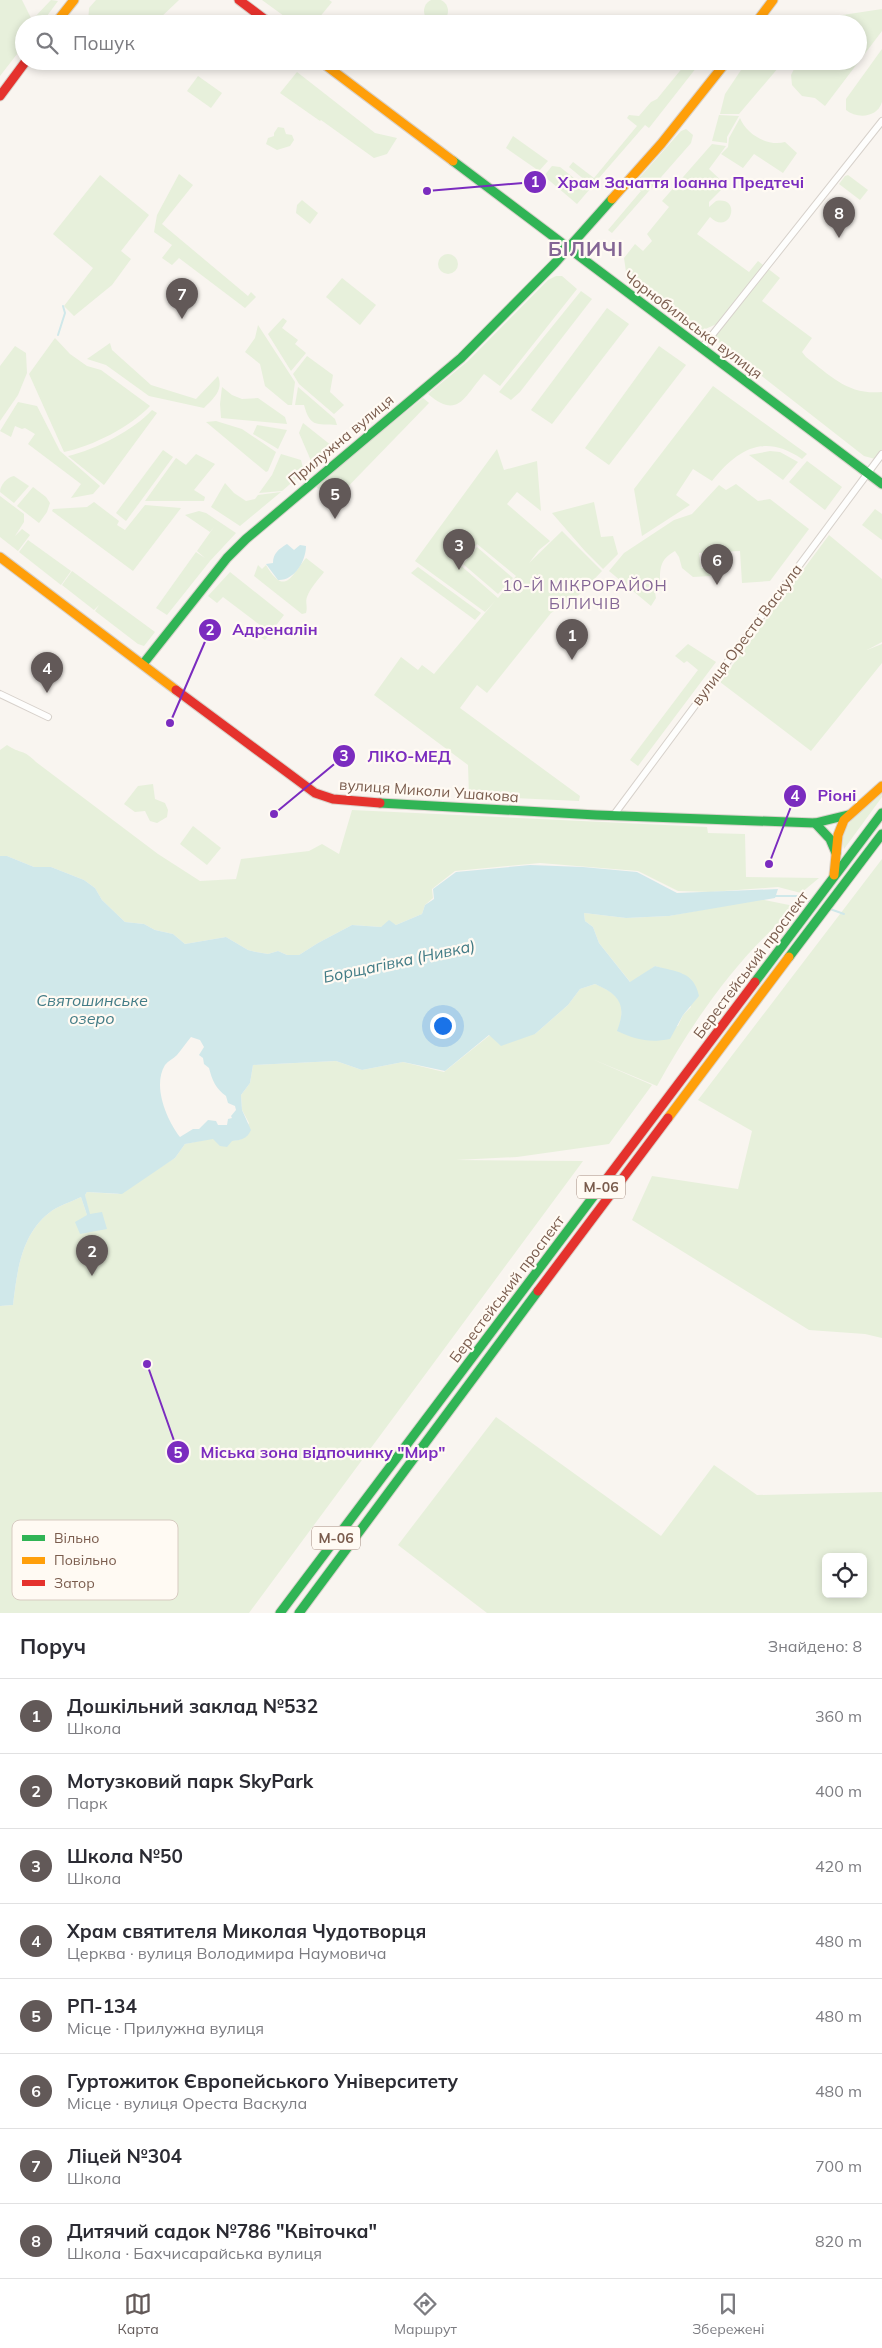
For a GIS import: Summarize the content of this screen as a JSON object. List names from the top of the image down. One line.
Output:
{"streets":{"main road":["Чорнобильська вулиця","Прилужна вулиця","вулиця Миколи Ушакова","Берестейський проспект","М-06"],"street":["вулиця Ореста Васкула"]},"crossings":[["Чорнобильська вулиця","Прилужна вулиця"],["Чорнобильська вулиця","вулиця Ореста Васкула"],["Прилужна вулиця","вулиця Миколи Ушакова"],["вулиця Ореста Васкула","вулиця Миколи Ушакова"]],"districts":["БІЛИЧІ","10-Й МІКРОРАЙОН БІЛИЧІВ"],"water":["Борщагівка (Нивка)","Святошинське озеро"],"places":["Храм Зачаття Іоанна Предтечі","Адреналін","ЛІКО-МЕД","Ріоні","Міська зона відпочинку \"Мир\""],"legend":["Вільно","Повільно","Затор"],"page":{"search":"Пошук","pins":["8","7","5","3","6","1","4","2"],"heading":["Поруч","Знайдено: 8"],"list":[{"mark":"1","name":"Дошкільний заклад №532","note":"Школа","value":"360 m"},{"mark":"2","name":"Мотузковий парк SkyPark","note":"Парк","value":"400 m"},{"mark":"3","name":"Школа №50","note":"Школа","value":"420 m"},{"mark":"4","name":"Храм святителя Миколая Чудотворця","note":"Церква · вулиця Володимира Наумовича","value":"480 m"},{"mark":"5","name":"РП-134","note":"Місце · Прилужна вулиця","value":"480 m"},{"mark":"6","name":"Гуртожиток Європейського Університету","note":"Місце · вулиця Ореста Васкула","value":"480 m"},{"mark":"7","name":"Ліцей №304","note":"Школа","value":"700 m"},{"mark":"8","name":"Дитячий садок №786 \"Квіточка\"","note":"Школа · Бахчисарайська вулиця","value":"820 m"}],"nav":["Карта","Маршрут","Збережені"]}}
